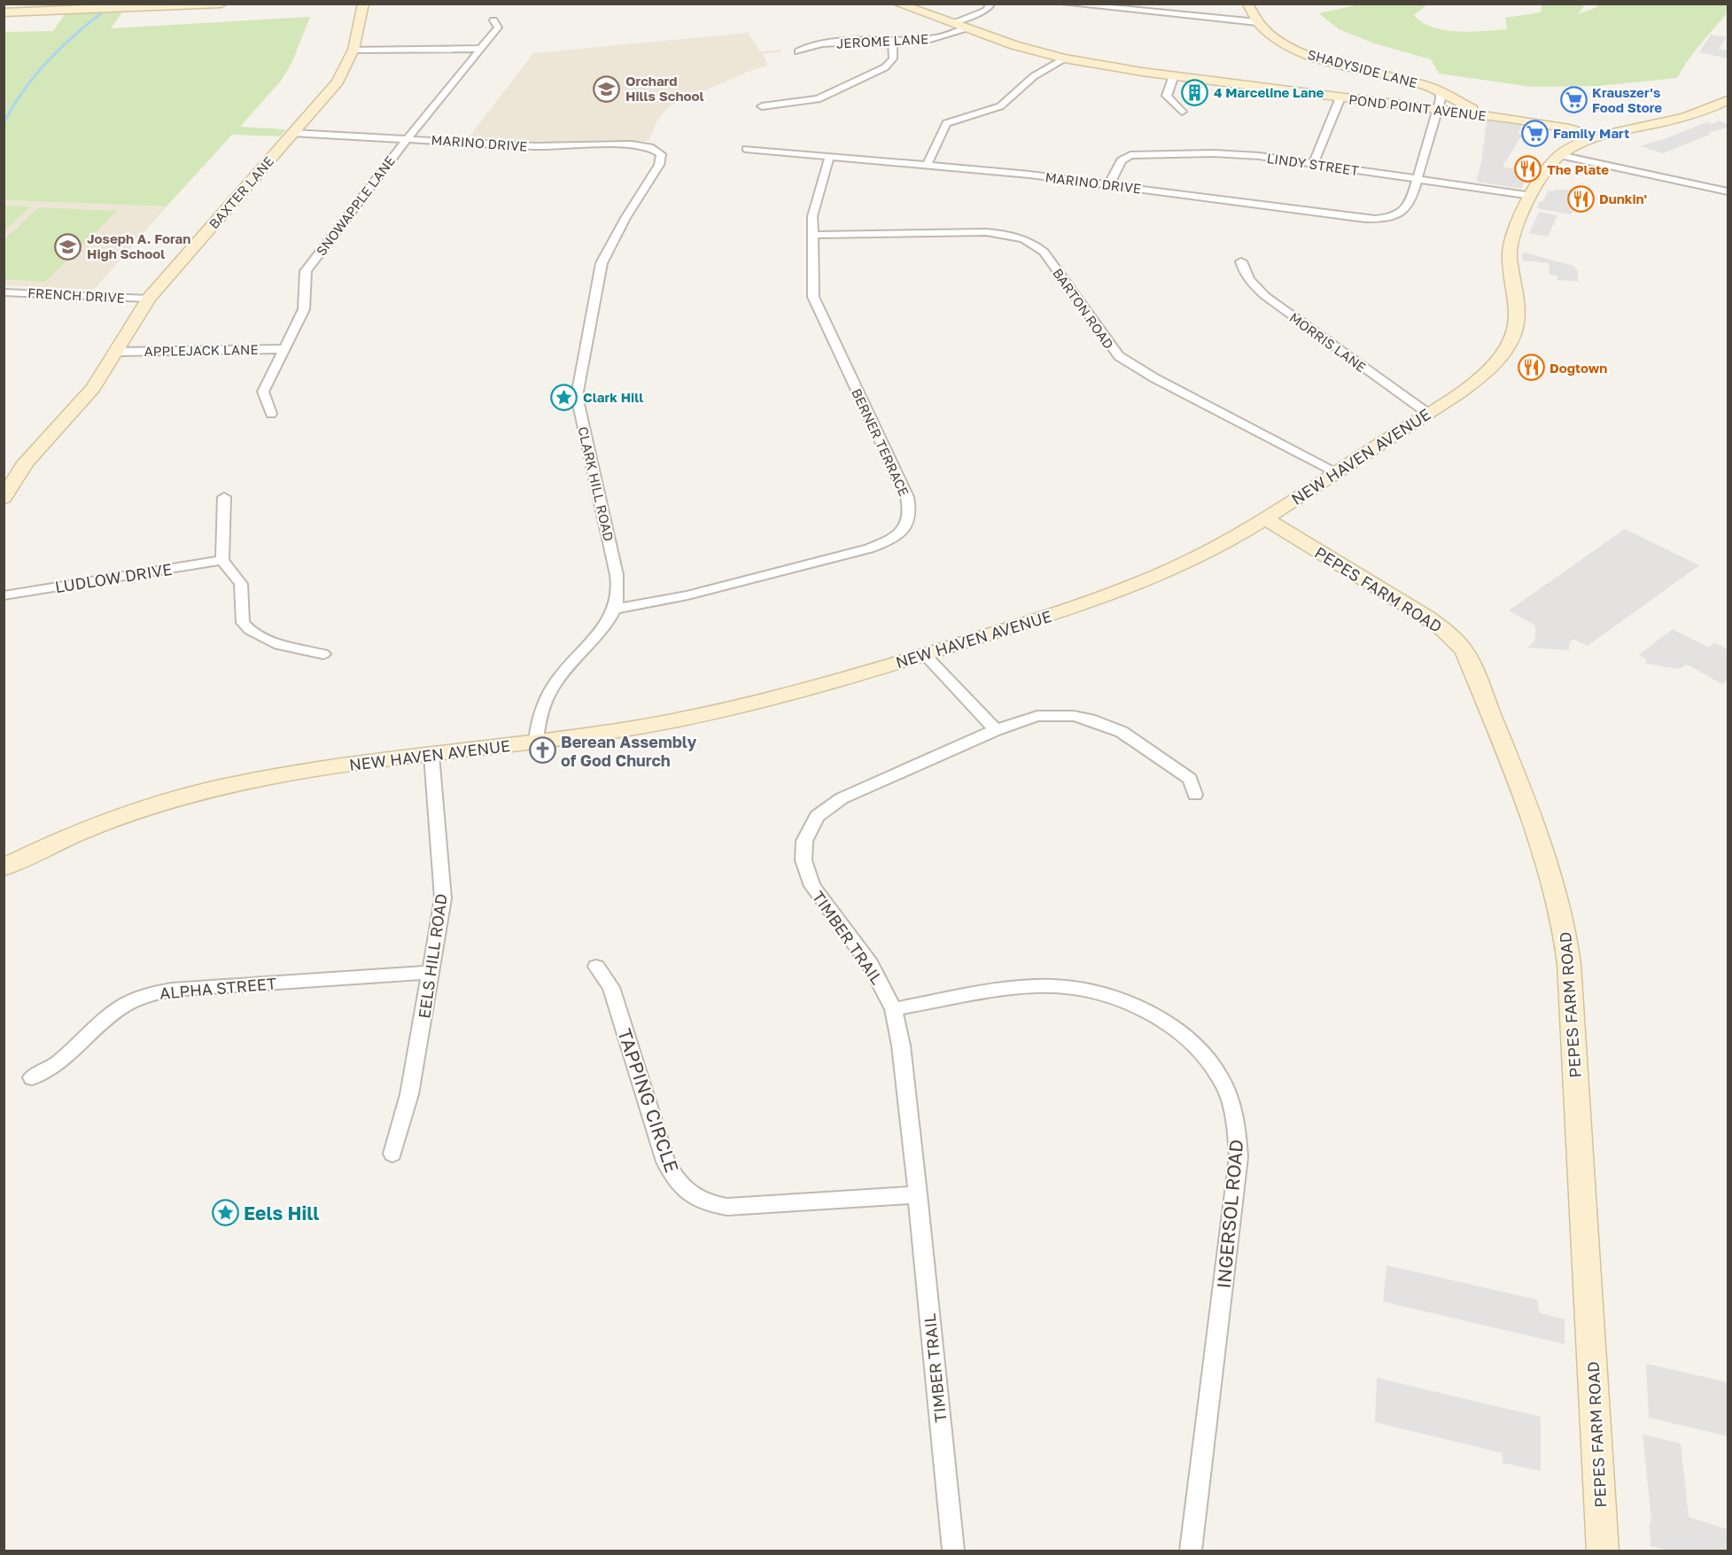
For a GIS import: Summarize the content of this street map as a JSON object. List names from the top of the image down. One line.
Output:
{"streets":{"main road":["SHADYSIDE LANE","POND POINT AVENUE","BAXTER LANE","NEW HAVEN AVENUE","PEPES FARM ROAD"],"street":["JEROME LANE","MARINO DRIVE","LINDY STREET","SNOWAPPLE LANE","FRENCH DRIVE","BARTON ROAD","MORRIS LANE","APPLEJACK LANE","BERNER TERRACE","CLARK HILL ROAD","LUDLOW DRIVE","TIMBER TRAIL","EELS HILL ROAD","ALPHA STREET","TAPPING CIRCLE","INGERSOL ROAD"]},"crossings":[["JEROME LANE","POND POINT AVENUE"],["SHADYSIDE LANE","POND POINT AVENUE"],["POND POINT AVENUE","NEW HAVEN AVENUE"],["MARINO DRIVE","LINDY STREET"],["MARINO DRIVE","BAXTER LANE"],["MARINO DRIVE","SNOWAPPLE LANE"],["MARINO DRIVE","BERNER TERRACE"],["MARINO DRIVE","CLARK HILL ROAD"],["LINDY STREET","NEW HAVEN AVENUE"],["BAXTER LANE","FRENCH DRIVE"],["BAXTER LANE","APPLEJACK LANE"],["SNOWAPPLE LANE","APPLEJACK LANE"],["BARTON ROAD","BERNER TERRACE"],["BARTON ROAD","NEW HAVEN AVENUE"],["MORRIS LANE","NEW HAVEN AVENUE"],["BERNER TERRACE","CLARK HILL ROAD"],["NEW HAVEN AVENUE","PEPES FARM ROAD"],["NEW HAVEN AVENUE","EELS HILL ROAD"],["TIMBER TRAIL","TAPPING CIRCLE"],["TIMBER TRAIL","INGERSOL ROAD"],["EELS HILL ROAD","ALPHA STREET"]],"places":{"school or university":["Orchard Hills School","Joseph A. Foran High School"],"building":["4 Marceline Lane"],"supermarket":["Krauszer's Food Store","Family Mart"],"restaurant":["The Plate","Dunkin'","Dogtown"],"place":["Clark Hill","Eels Hill"],"church":["Berean Assembly of God Church"]}}
